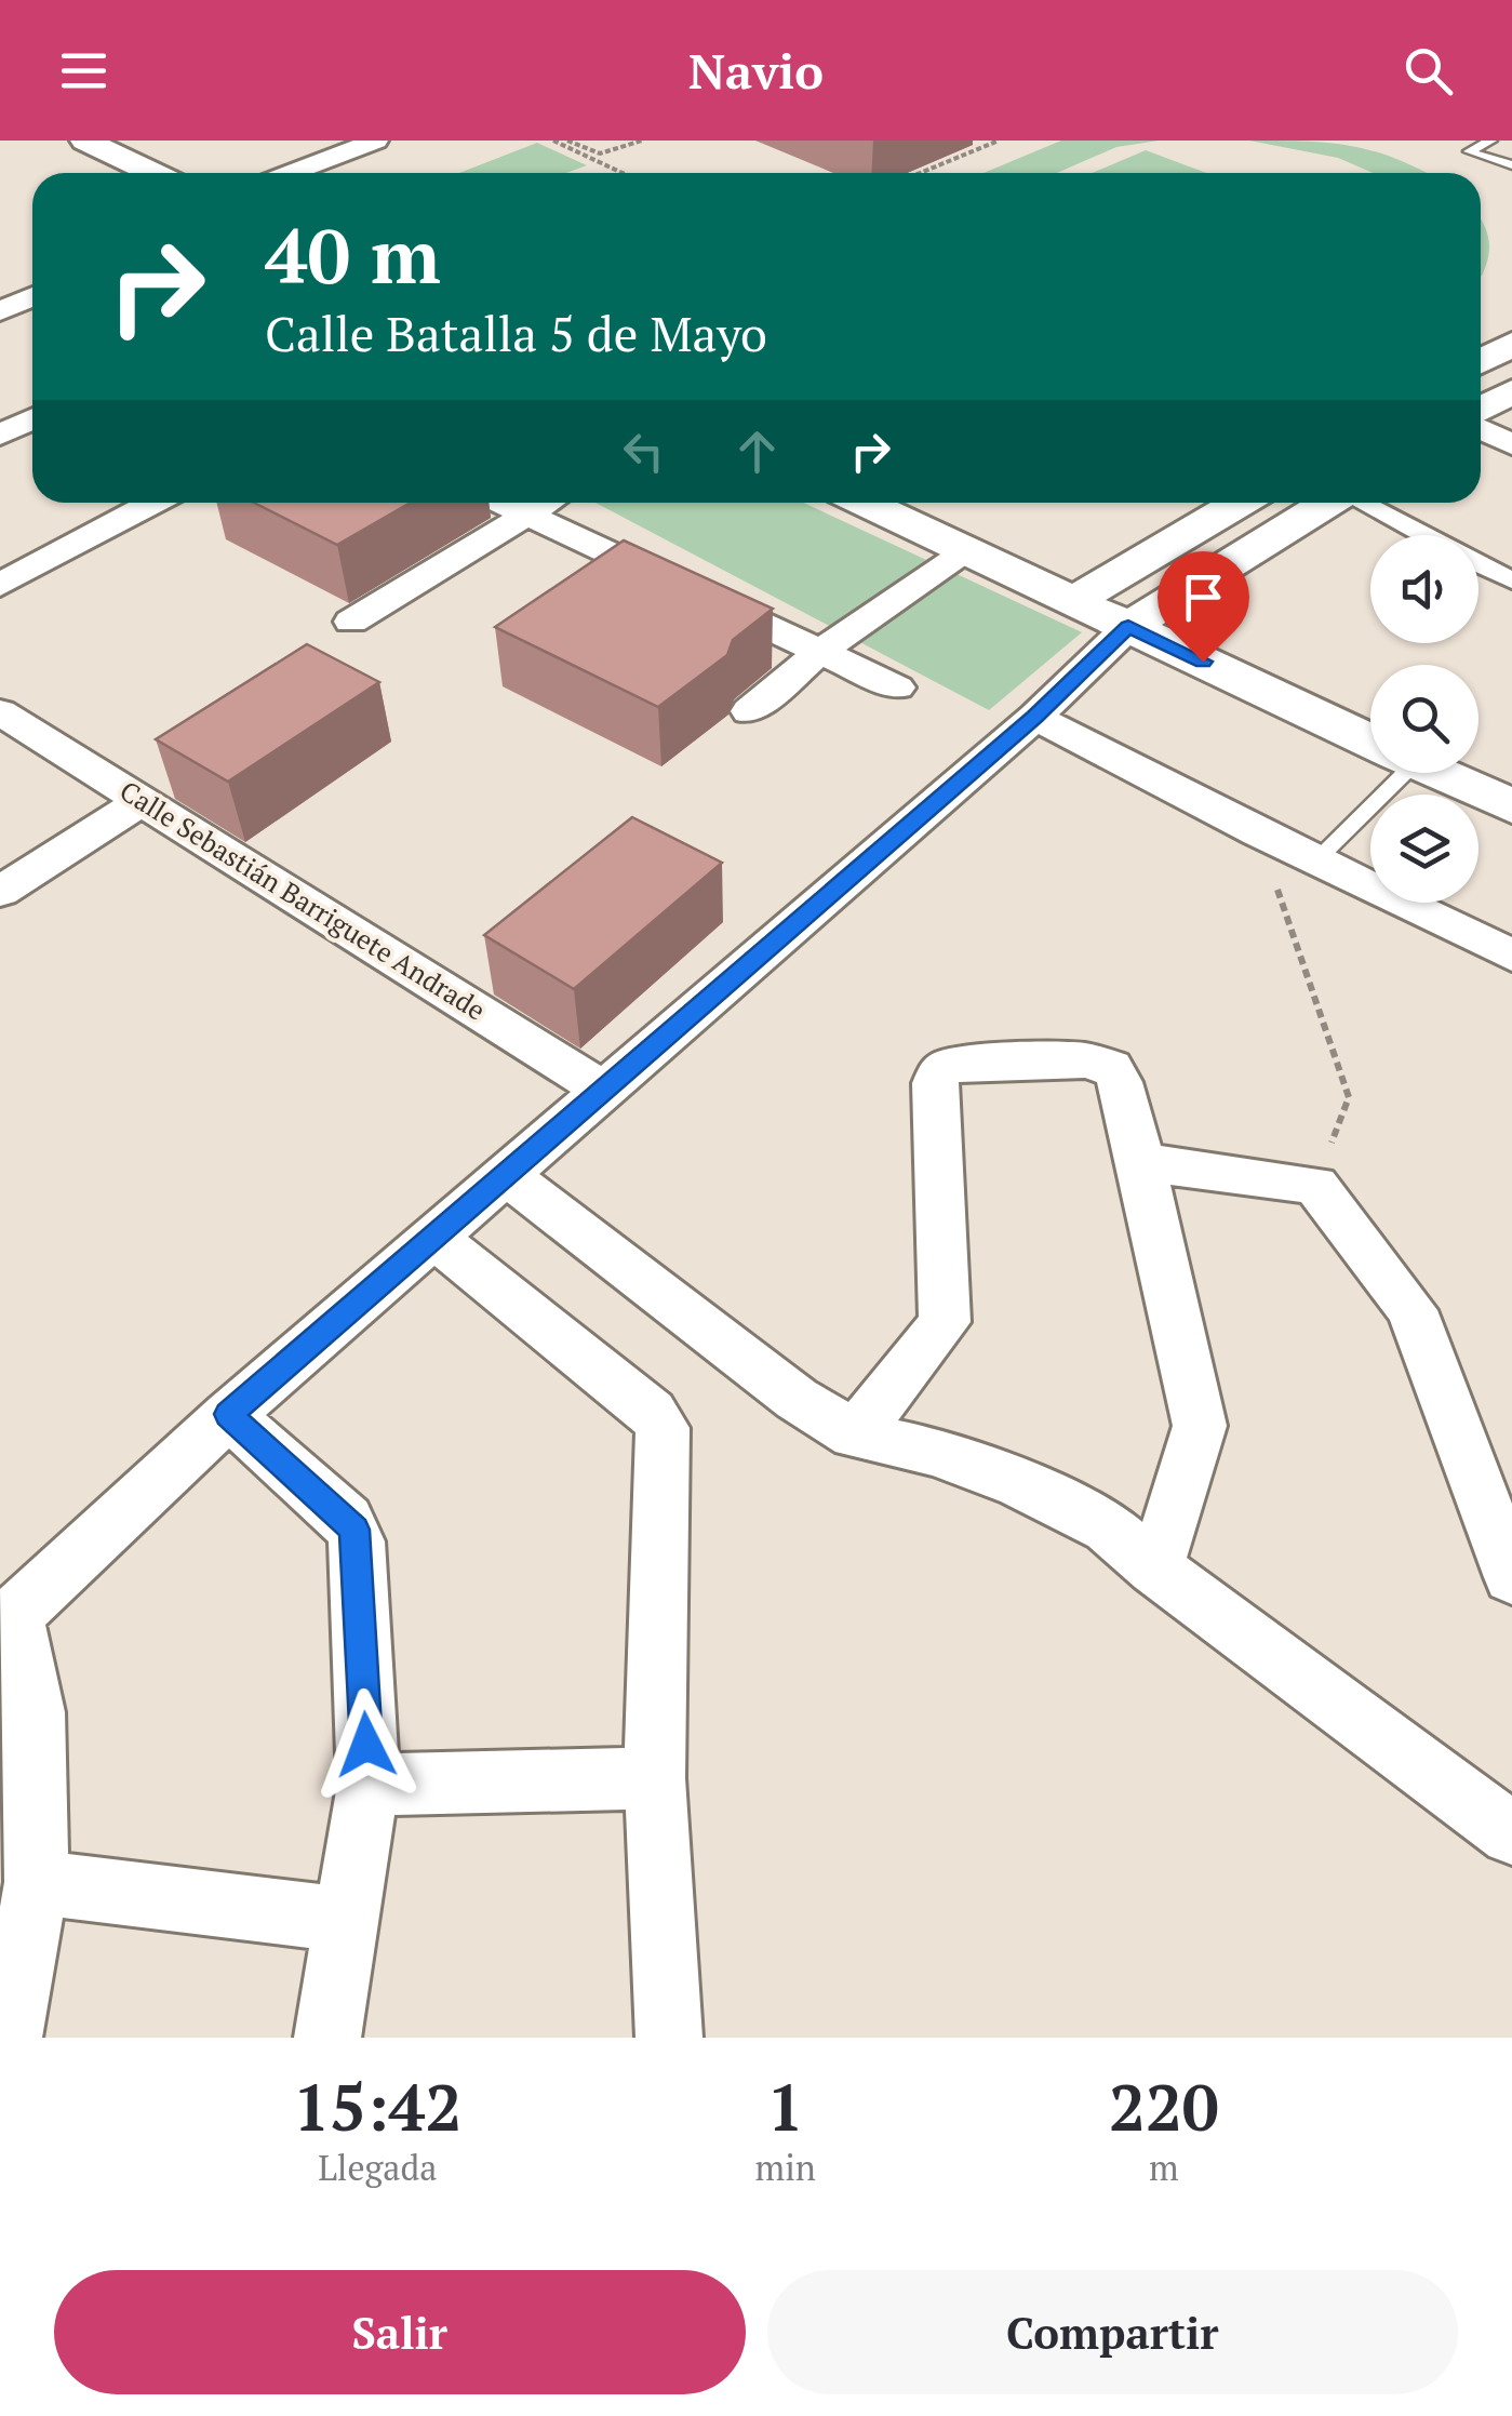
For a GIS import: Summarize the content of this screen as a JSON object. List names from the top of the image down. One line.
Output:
{"streets":{"street":["Calle Sebastián Barriguete Andrade"]},"page":{"header":"Navio","turn":["40 m","Calle Batalla 5 de Mayo"],"eta":["15:42","Llegada","1","min","220","m"],"buttons":["Salir","Compartir"]}}
